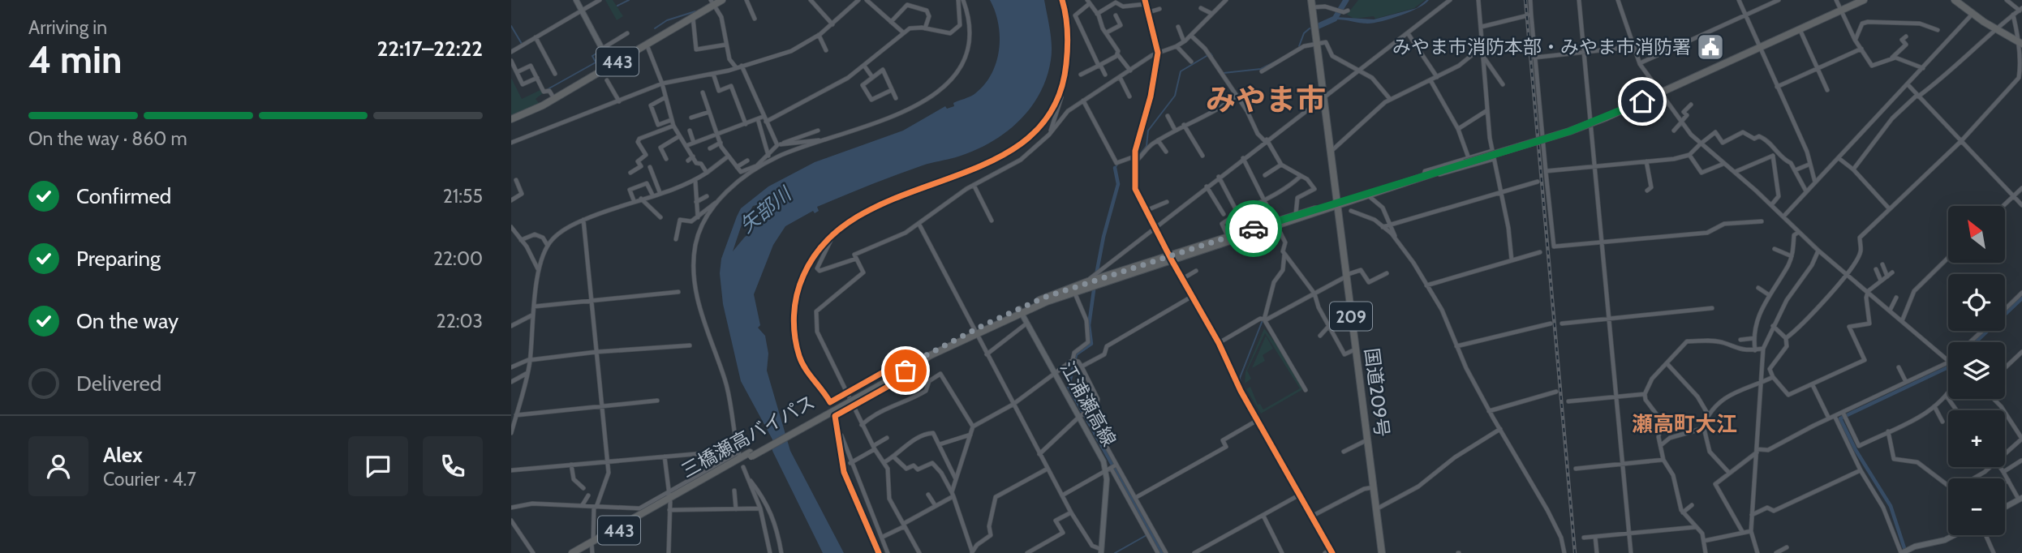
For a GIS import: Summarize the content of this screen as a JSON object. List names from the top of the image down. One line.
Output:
{"streets":{"highway":["443","209","国道209号","三橋瀬高バイパス"],"main road":["江浦瀬高線"]},"crossings":[["443","国道209号"],["443","三橋瀬高バイパス"],["国道209号","三橋瀬高バイパス"],["江浦瀬高線","三橋瀬高バイパス"]],"districts":["みやま市","瀬高町大江"],"water":["矢部川"],"places":{"public building":["みやま市消防本部・みやま市消防署"]},"north":"top left","page":{"heading":["4 min","Arriving in","22:17–22:22"],"panel":["Alex","Courier · 4.7"],"bar":"On the way · 860 m","list":[["Confirmed","21:55"],["Preparing","22:00"],["On the way","22:03"],"Delivered"],"map_buttons":["+","−"]}}
